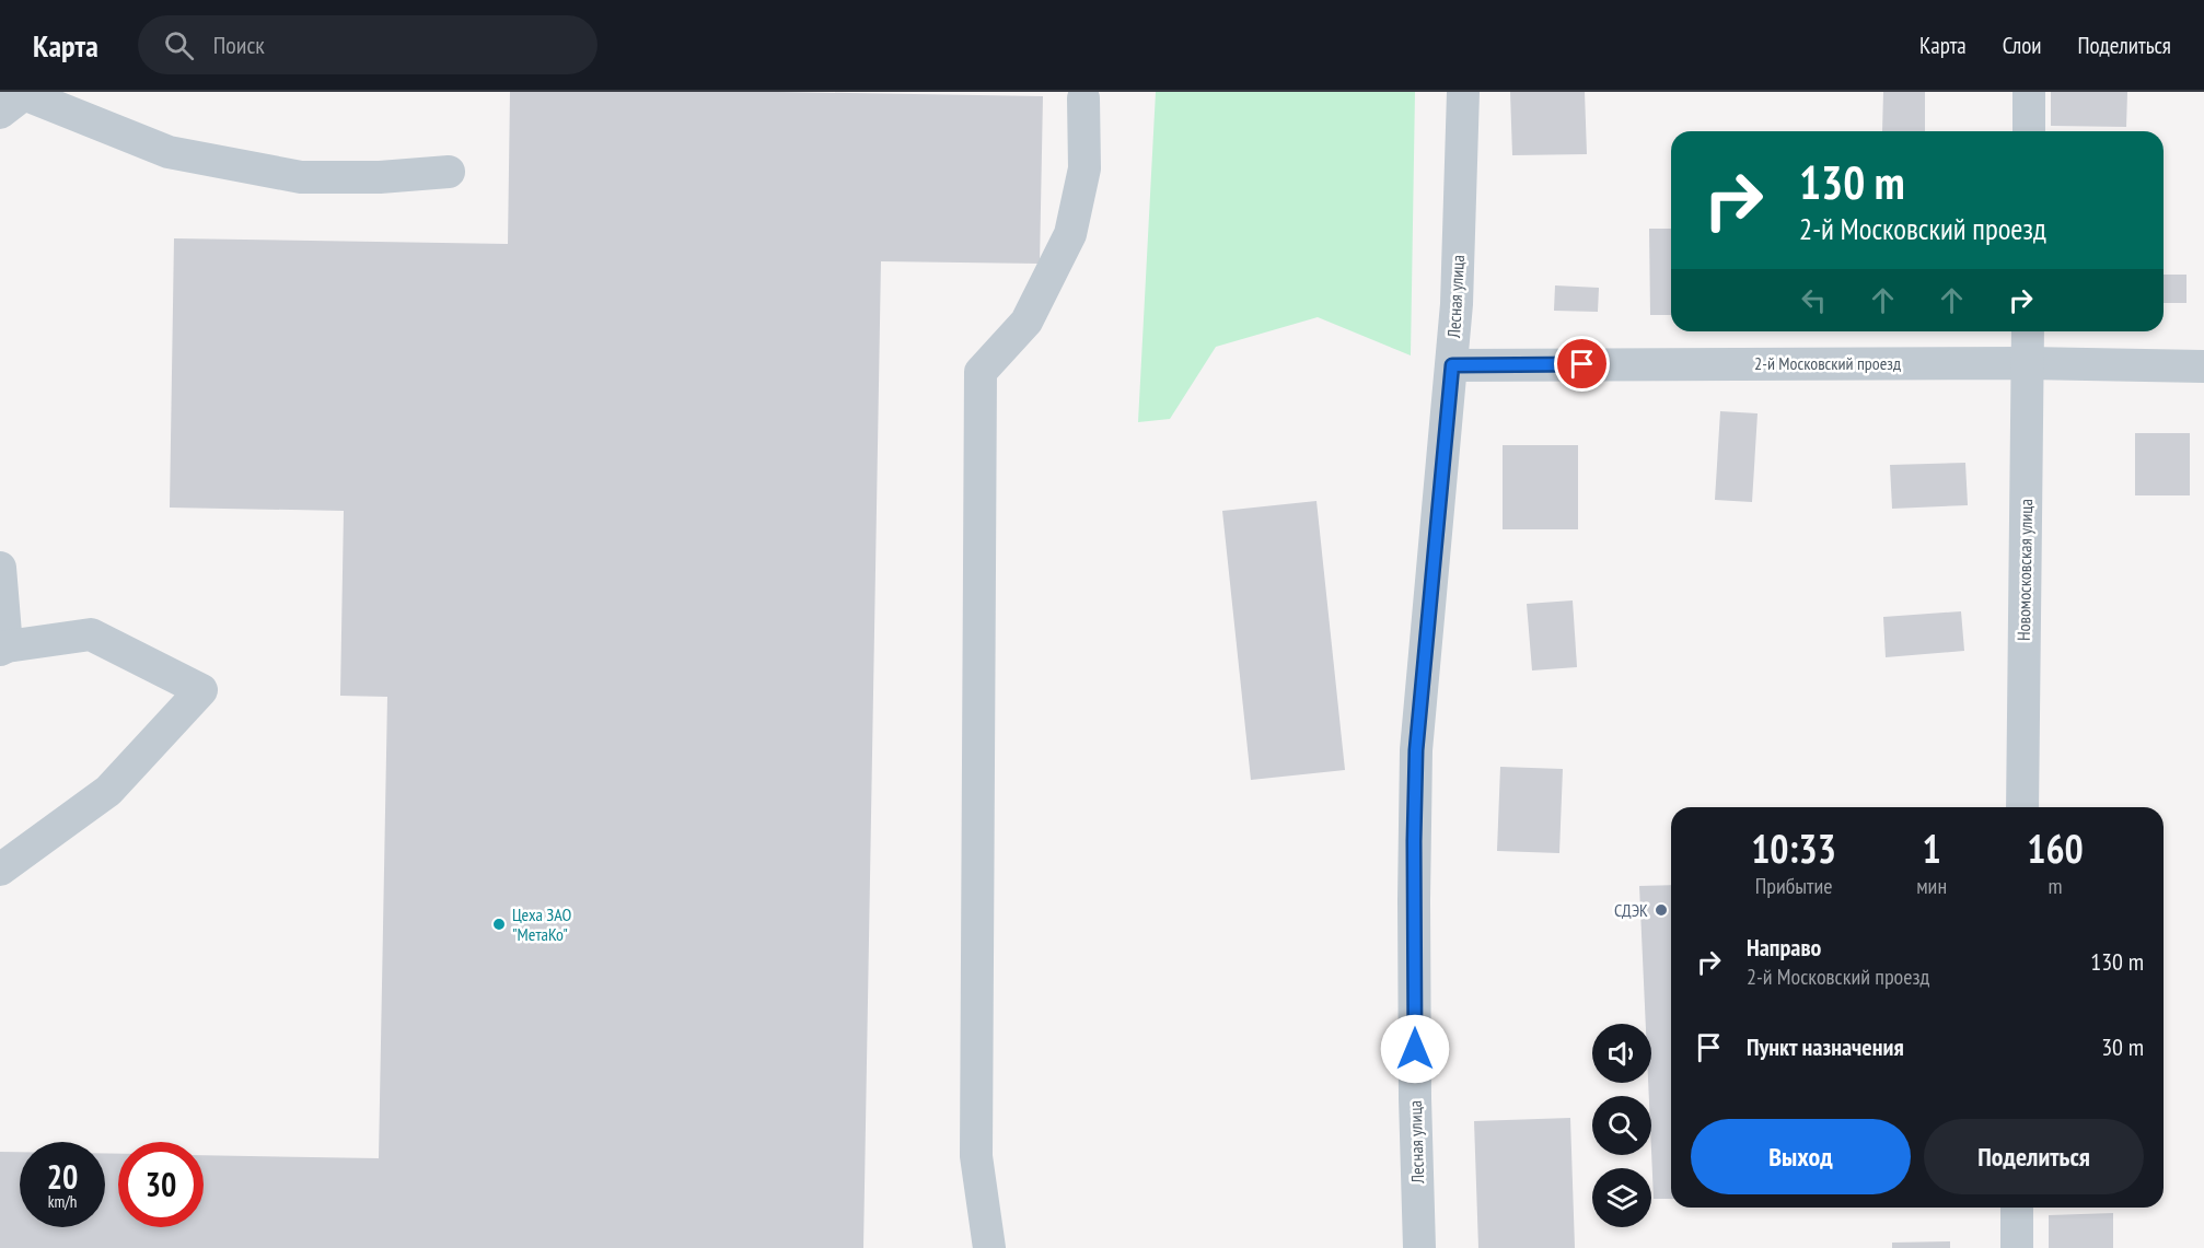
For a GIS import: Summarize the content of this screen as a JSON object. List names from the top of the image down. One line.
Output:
{"streets":{"street":["Лесная улица","2-й Московский проезд","Новомосковская улица"]},"crossings":[["Лесная улица","2-й Московский проезд"],["2-й Московский проезд","Новомосковская улица"]],"places":["СДЭК","Цеха ЗАО \"МетаКо\""],"page":{"header":"Карта","search":"Поиск","nav":["Карта","Слои","Поделиться"],"turn":["130 m","2-й Московский проезд"],"eta":["10:33","Прибытие","1","мин","160","m"],"list":[{"name":"Направо","note":"2-й Московский проезд","value":"130 m"},{"name":"Пункт назначения","value":"30 m"}],"buttons":["Выход","Поделиться"],"speed":"20 km/h","limit":"30"}}
